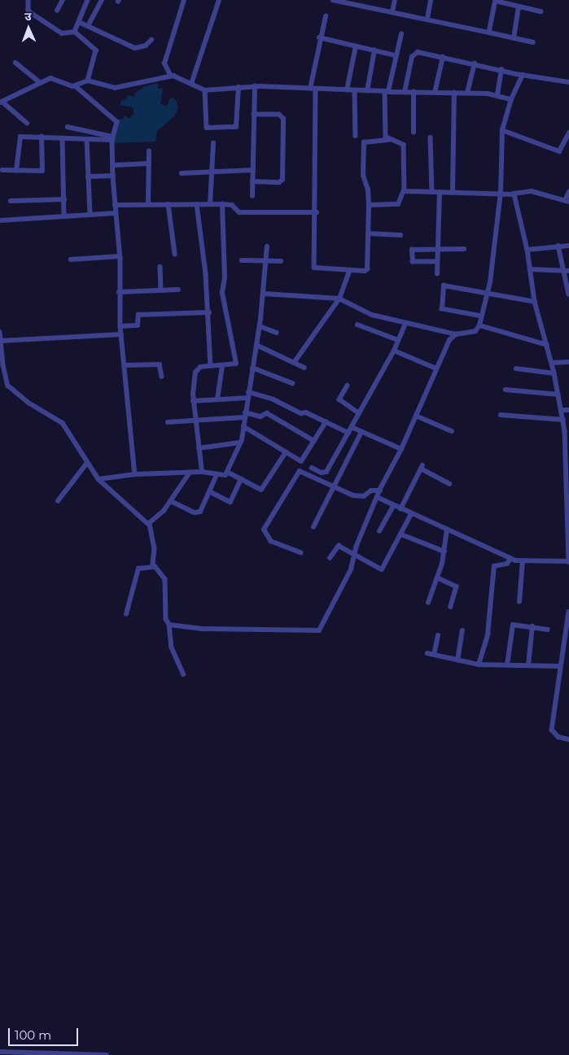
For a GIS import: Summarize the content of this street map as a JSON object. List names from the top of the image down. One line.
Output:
{"scale_bar":"100 m","north":"top"}
